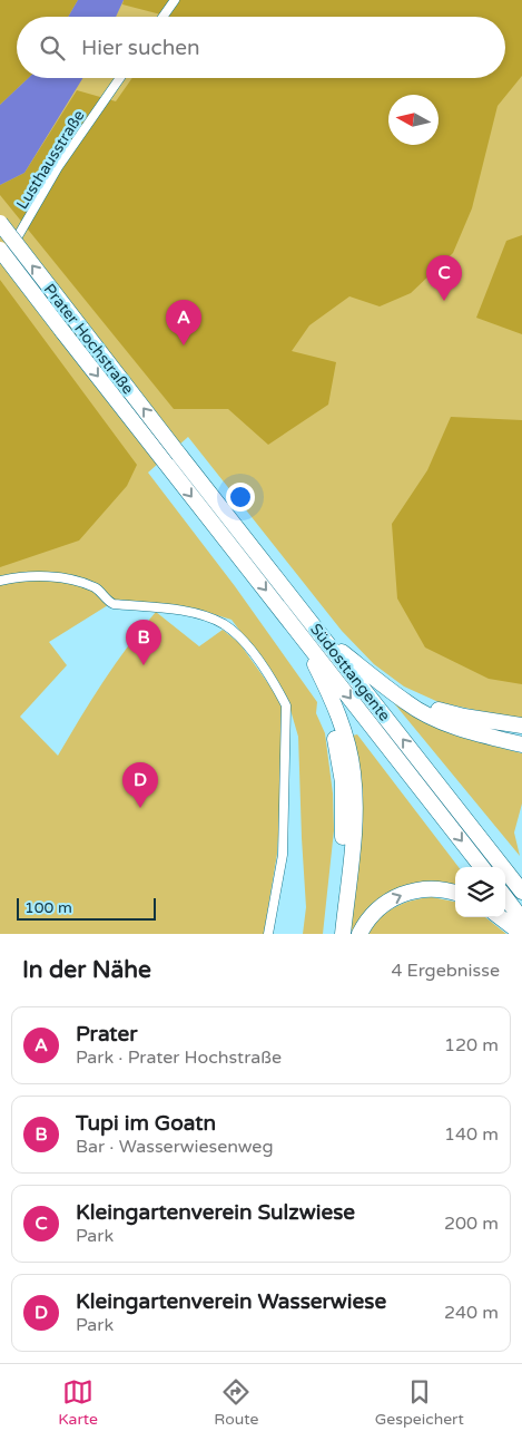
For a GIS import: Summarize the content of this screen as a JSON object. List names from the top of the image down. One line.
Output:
{"streets":{"highway":["Prater Hochstraße","Südosttangente"],"street":["Lusthausstraße"]},"crossings":[["Prater Hochstraße","Südosttangente"]],"scale_bar":"100 m","north":"left","page":{"search":"Hier suchen","pins":["C","A","B","D"],"scale":"100 m","heading":["In der Nähe","4 Ergebnisse"],"list":[{"mark":"A","name":"Prater","note":"Park · Prater Hochstraße","value":"120 m"},{"mark":"B","name":"Tupi im Goatn","note":"Bar · Wasserwiesenweg","value":"140 m"},{"mark":"C","name":"Kleingartenverein Sulzwiese","note":"Park","value":"200 m"},{"mark":"D","name":"Kleingartenverein Wasserwiese","note":"Park","value":"240 m"}],"nav":["Karte","Route","Gespeichert"]}}
